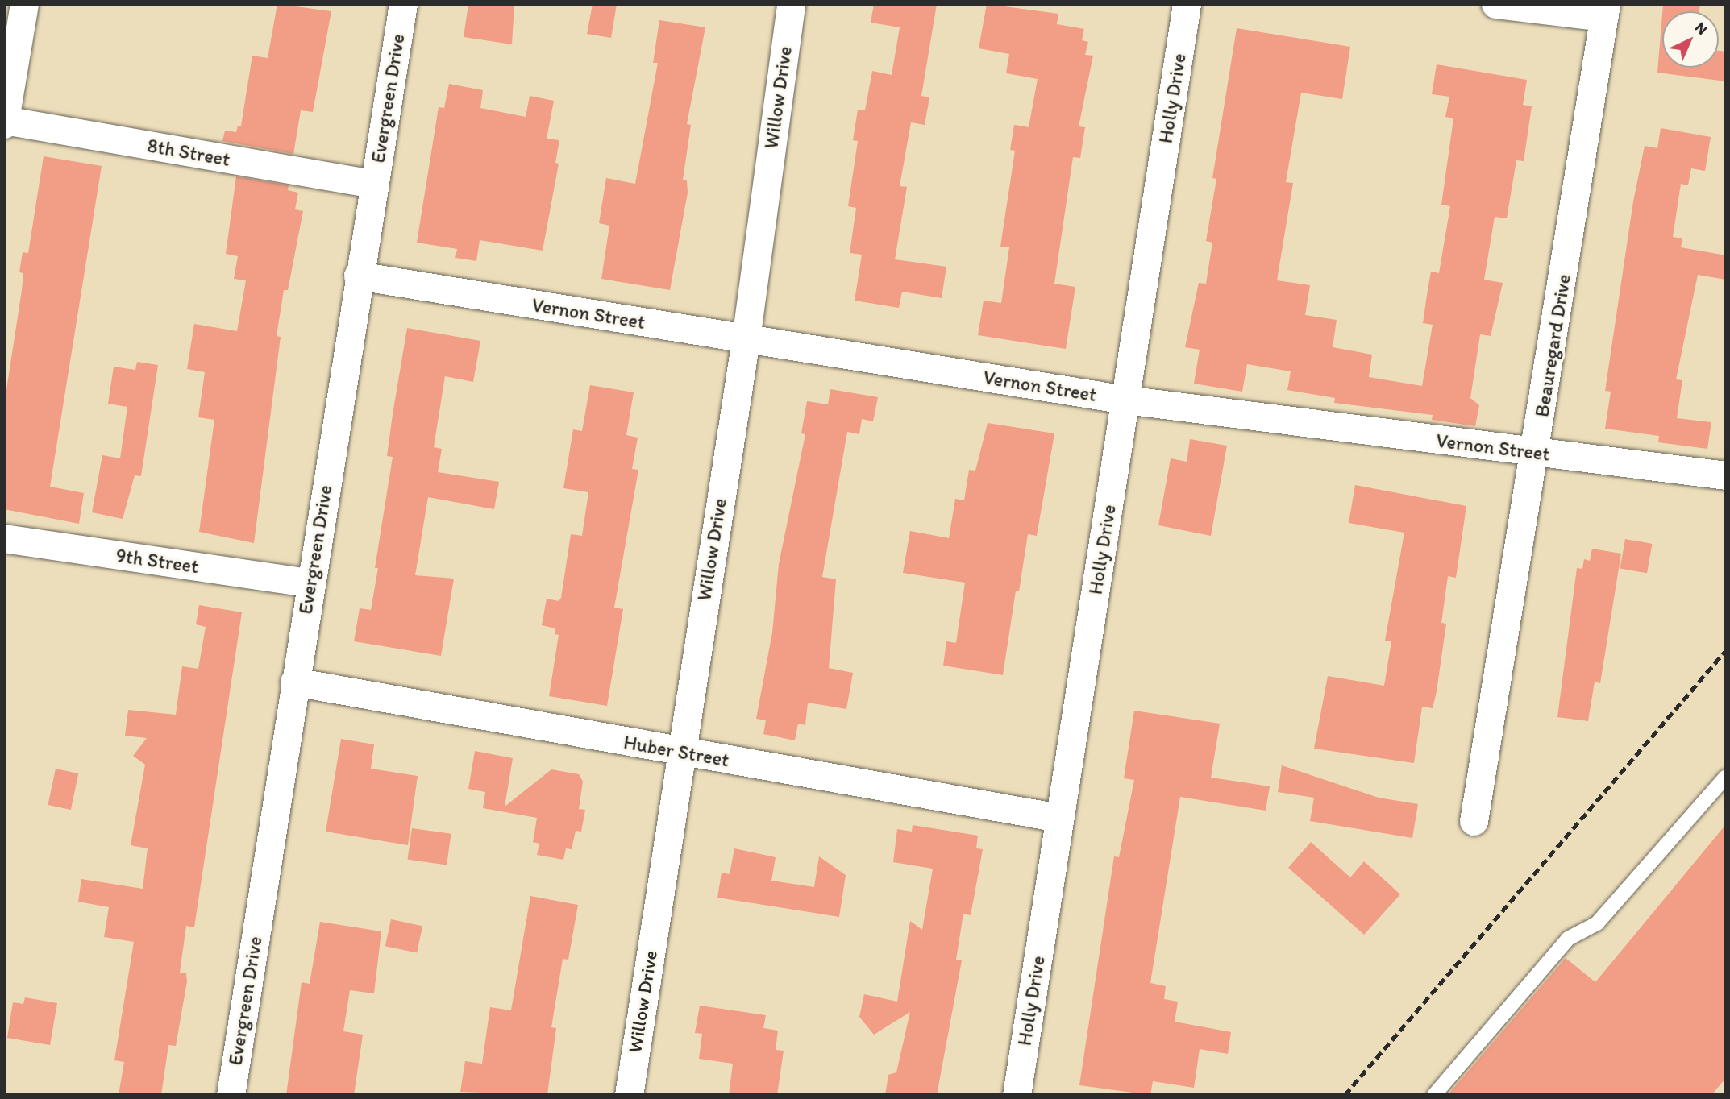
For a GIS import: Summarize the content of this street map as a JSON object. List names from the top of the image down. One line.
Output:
{"streets":{"street":["Willow Drive","Evergreen Drive","Holly Drive","8th Street","Vernon Street","Beauregard Drive","9th Street","Huber Street"]},"crossings":[["Willow Drive","Vernon Street"],["Willow Drive","Huber Street"],["Evergreen Drive","8th Street"],["Evergreen Drive","Vernon Street"],["Evergreen Drive","9th Street"],["Evergreen Drive","Huber Street"],["Holly Drive","Vernon Street"],["Holly Drive","Huber Street"],["Vernon Street","Beauregard Drive"]],"north":"top right"}
